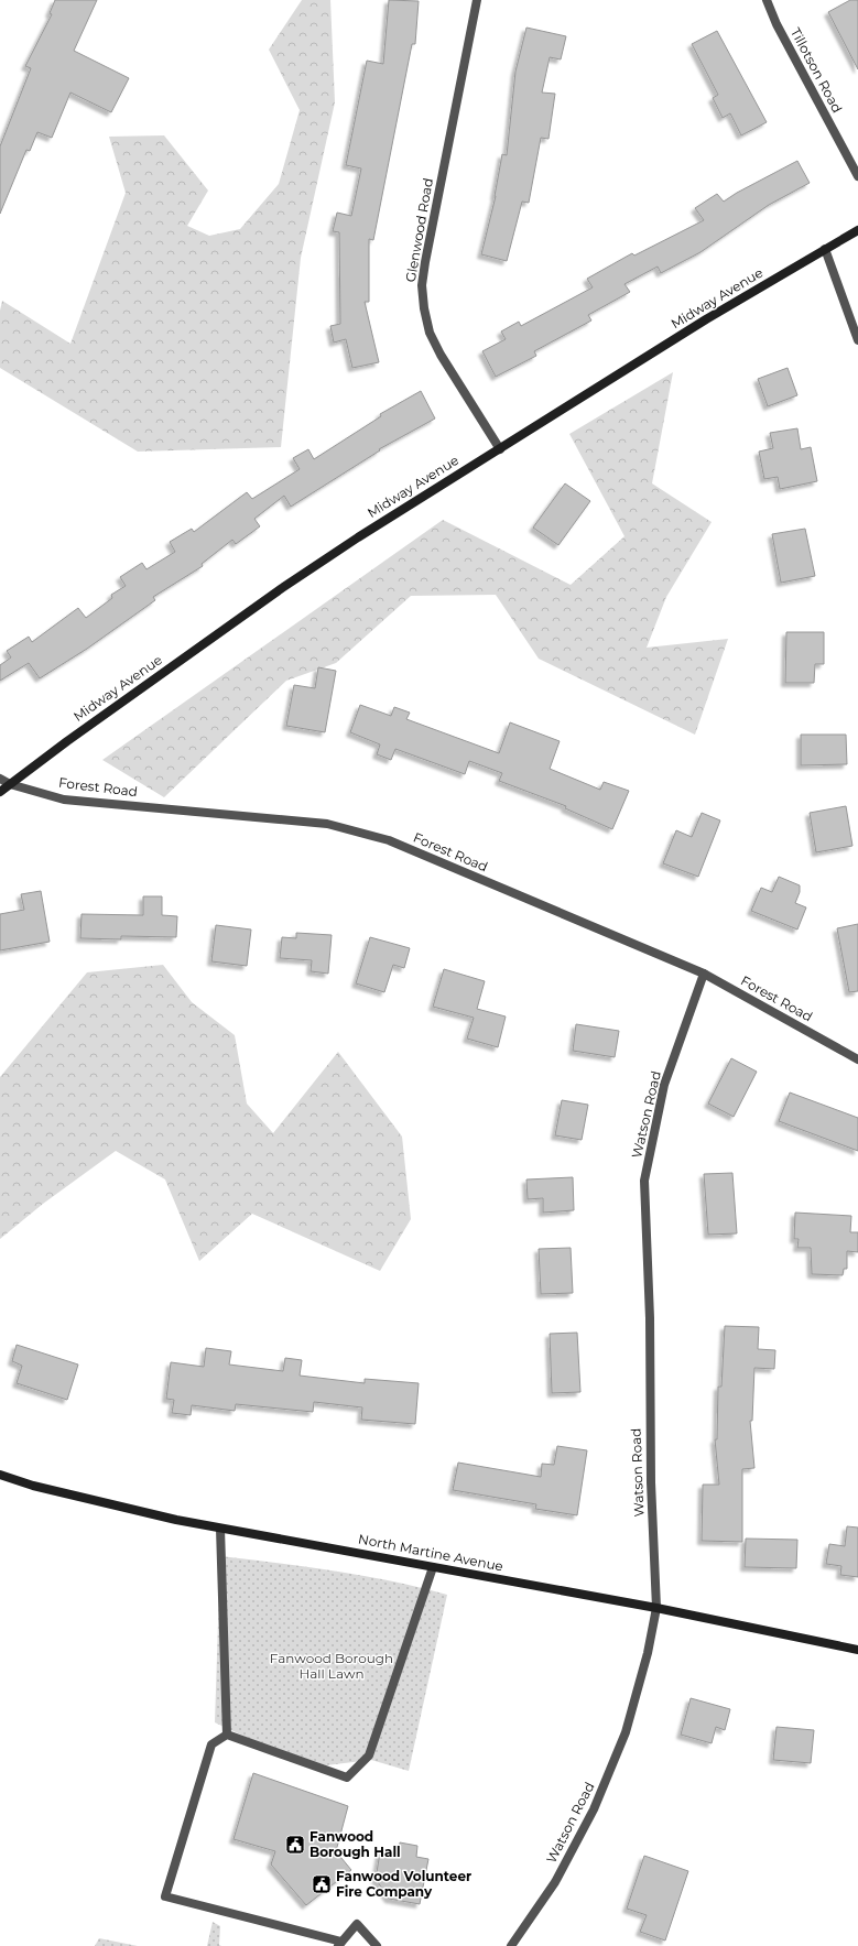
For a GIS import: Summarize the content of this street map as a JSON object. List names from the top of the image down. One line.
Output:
{"streets":{"main road":["Midway Avenue","North Martine Avenue"],"street":["Tillotson Road","Glenwood Road","Forest Road","Watson Road"]},"crossings":[["Glenwood Road","Midway Avenue"],["Midway Avenue","Forest Road"],["Forest Road","Watson Road"],["Watson Road","North Martine Avenue"]],"parks":["Fanwood Borough Hall Lawn"],"places":{"public building":["Fanwood Borough Hall","Fanwood Volunteer Fire Company"]}}
